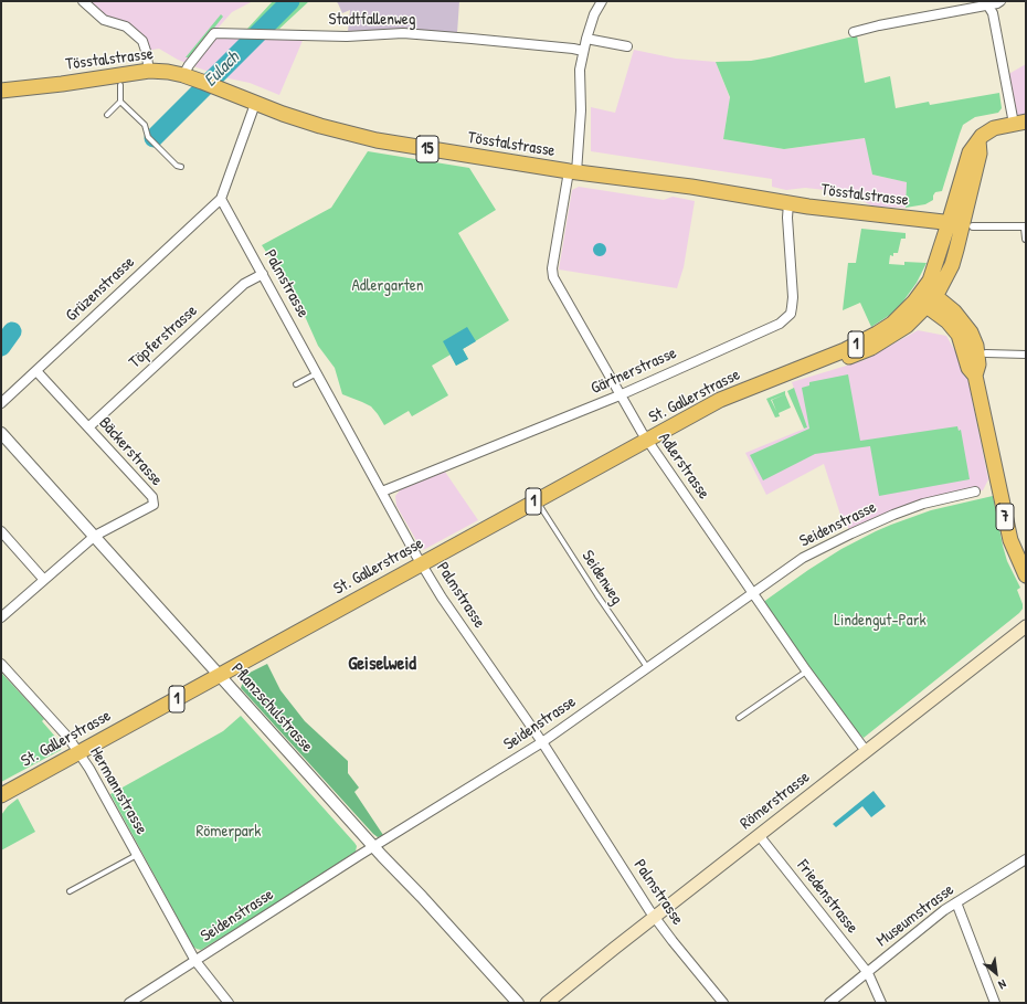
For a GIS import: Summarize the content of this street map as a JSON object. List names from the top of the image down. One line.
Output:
{"streets":{"main road":["Tösstalstrasse","15","1","St. Gallerstrasse","7","Römerstrasse"],"street":["Stadtfallenweg","Palmstrasse","Grüzenstrasse","Töpferstrasse","Gärtnerstrasse","Bäckerstrasse","Adlerstrasse","Seidenstrasse","Pflanzschulstrasse","Hermannstrasse","Friedenstrasse","Museumstrasse"],"lane":["Seidenweg"]},"crossings":[["Stadtfallenweg","Tösstalstrasse"],["Stadtfallenweg","Adlerstrasse"],["Tösstalstrasse","1"],["Tösstalstrasse","Gärtnerstrasse"],["Tösstalstrasse","Adlerstrasse"],["Palmstrasse","Grüzenstrasse"],["Palmstrasse","Töpferstrasse"],["Palmstrasse","Gärtnerstrasse"],["Palmstrasse","St. Gallerstrasse"],["Palmstrasse","Seidenstrasse"],["Palmstrasse","Römerstrasse"],["Grüzenstrasse","Bäckerstrasse"],["Töpferstrasse","Bäckerstrasse"],["1","St. Gallerstrasse"],["1","7"],["Gärtnerstrasse","Adlerstrasse"],["St. Gallerstrasse","Adlerstrasse"],["St. Gallerstrasse","7"],["St. Gallerstrasse","Seidenweg"],["St. Gallerstrasse","Pflanzschulstrasse"],["St. Gallerstrasse","Hermannstrasse"],["Bäckerstrasse","Pflanzschulstrasse"],["Adlerstrasse","Seidenstrasse"],["Adlerstrasse","Römerstrasse"],["Seidenstrasse","Seidenweg"],["Seidenstrasse","Pflanzschulstrasse"],["Seidenstrasse","Hermannstrasse"],["Römerstrasse","Friedenstrasse"],["Friedenstrasse","Museumstrasse"]],"districts":["Geiselweid"],"water":["Eulach"],"parks":["Adlergarten","Lindengut-Park","Römerpark"],"north":"bottom right"}
